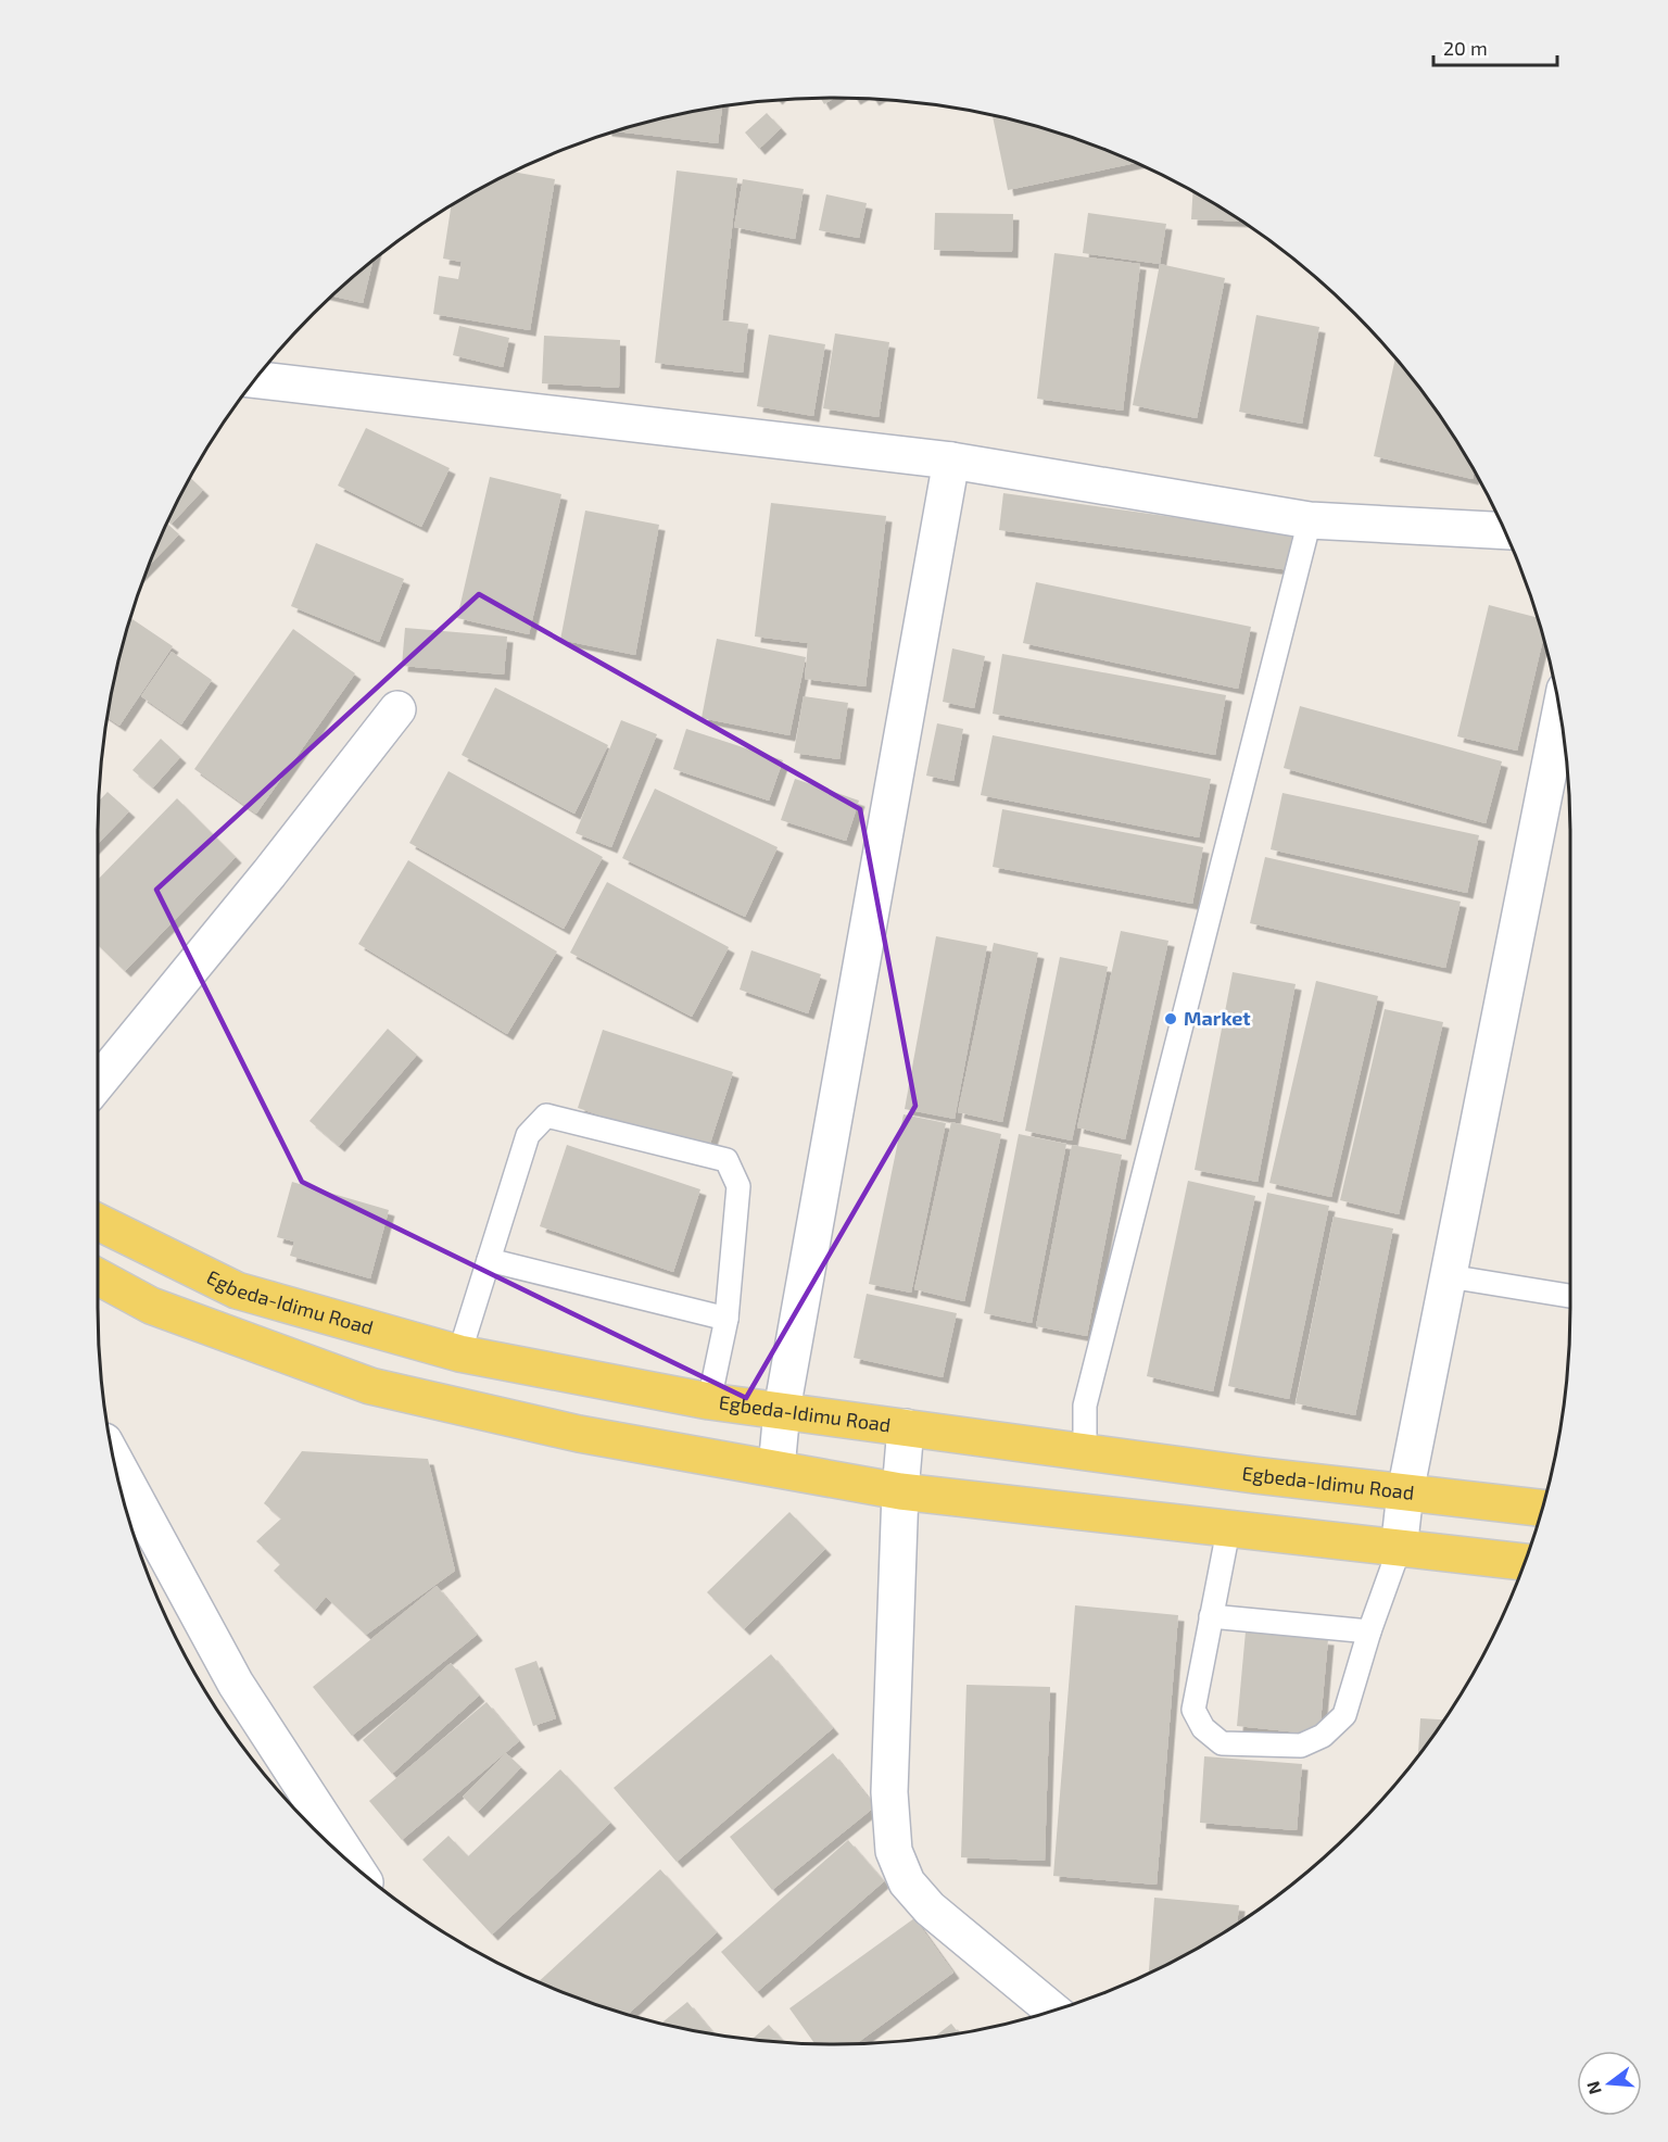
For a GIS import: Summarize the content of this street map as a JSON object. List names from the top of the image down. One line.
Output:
{"streets":{"main road":["Egbeda-Idimu Road"]},"places":["Market"],"scale_bar":"20 m","north":"left"}
